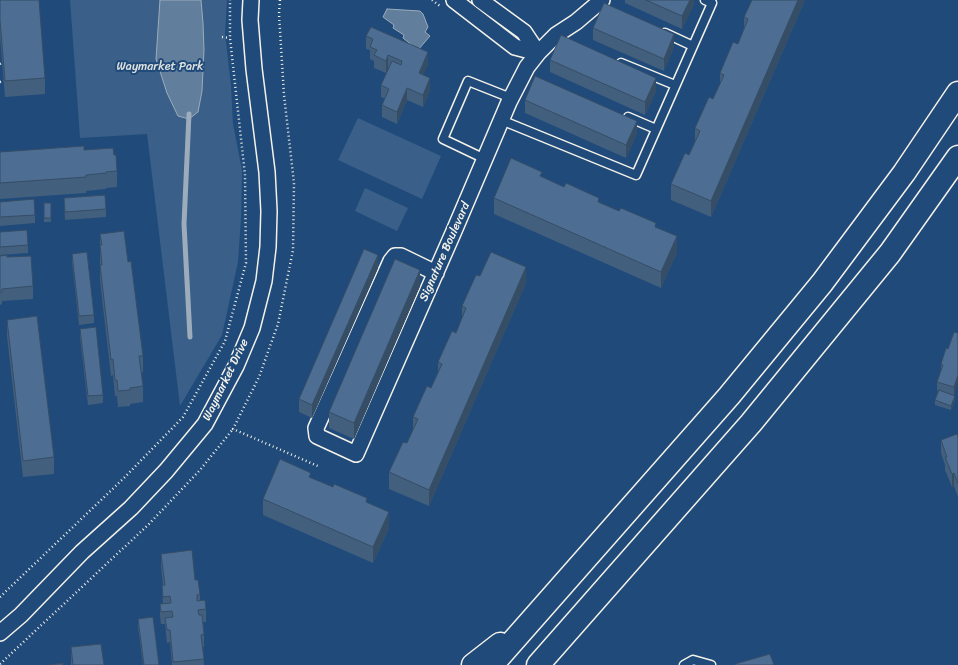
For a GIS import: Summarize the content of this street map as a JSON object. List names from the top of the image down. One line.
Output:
{"streets":{"street":["Signature Boulevard","Waymarket Drive"]},"parks":["Waymarket Park"]}
